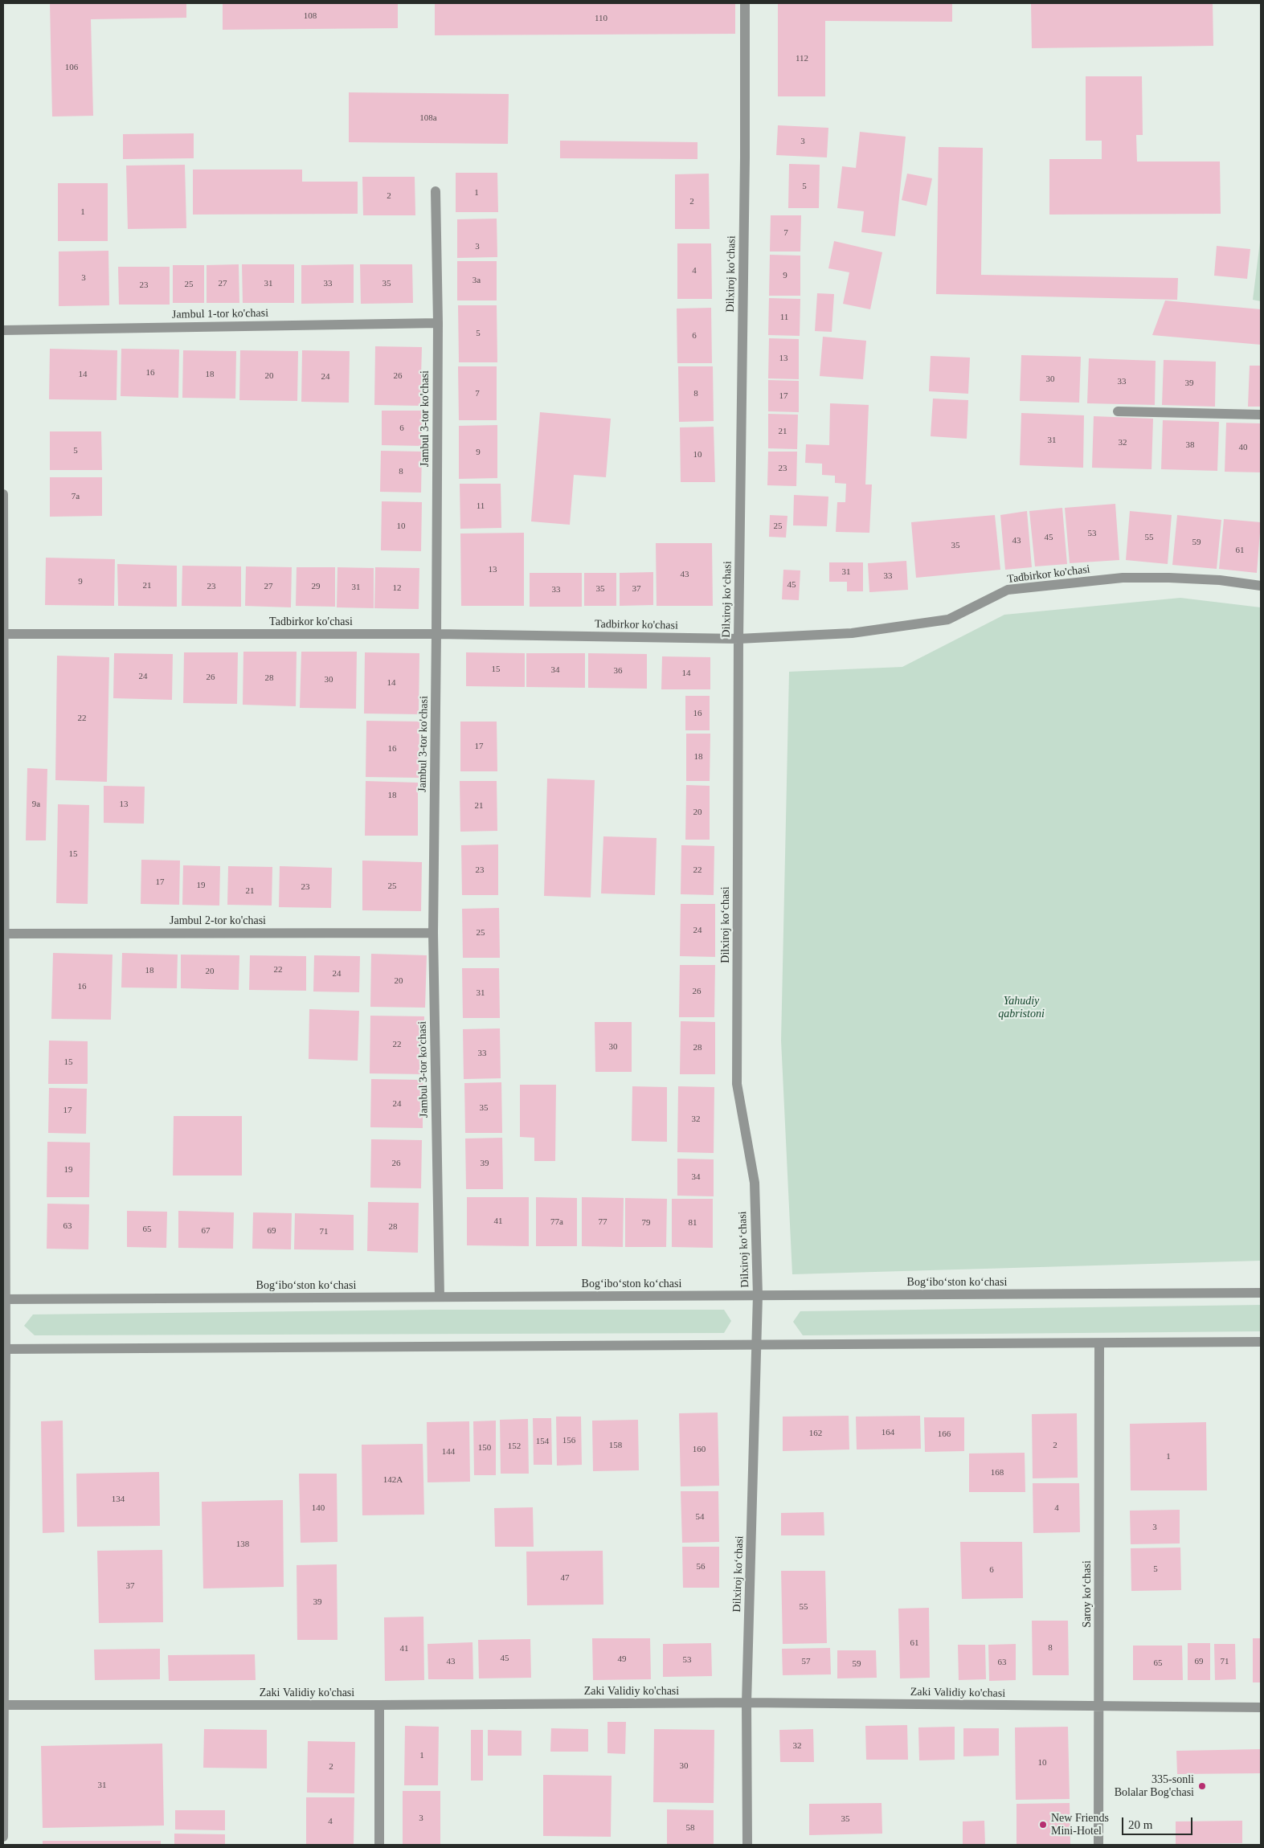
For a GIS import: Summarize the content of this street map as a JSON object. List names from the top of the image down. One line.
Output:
{"streets":{"street":["Dilxiroj ko‘chasi","Jambul 1-tor ko'chasi","Jambul 3-tor ko'chasi","Tadbirkor ko'chasi","Jambul 2-tor ko'chasi","Bogʻiboʻston koʻchasi","Saroy ko‘chasi","Zaki Validiy ko'chasi"]},"crossings":[["Dilxiroj ko‘chasi","Tadbirkor ko'chasi"],["Dilxiroj ko‘chasi","Bogʻiboʻston koʻchasi"],["Dilxiroj ko‘chasi","Zaki Validiy ko'chasi"],["Jambul 1-tor ko'chasi","Jambul 3-tor ko'chasi"],["Jambul 3-tor ko'chasi","Tadbirkor ko'chasi"],["Jambul 3-tor ko'chasi","Jambul 2-tor ko'chasi"],["Jambul 3-tor ko'chasi","Bogʻiboʻston koʻchasi"],["Saroy ko‘chasi","Zaki Validiy ko'chasi"]],"parks":["Yahudiy qabristoni"],"places":["335-sonli Bolalar Bog'chasi","New Friends Mini-Hotel"],"house_numbers":["108","110","112","106","108a","3","5","1","2","2","1","7","3","4","9","3","3a","27","31","33","35","25","23","11","5","6","13","16","14","18","20","26","24","30","33","39","7","8","17","6","21","31","32","38","40","5","9","10","23","8","7a","11","10","25","53","45","55","43","59","35","61","13","31","43","33","9","45","21","23","27","29","31","12","35","37","33","15","34","36","14","24","26","28","30","14","16","22","17","16","18","18","9a","13","21","20","15","23","22","17","19","25","23","21","24","25","22","18","20","24","20","16","26","31","22","30","28","33","15","24","35","17","32","26","39","19","34","41","77a","77","79","81","63","28","65","67","69","71","164","162","166","156","154","158","2","152","150","160","144","1","168","142A","134","140","4","54","3","138","56","5","6","47","37","39","55","61","8","41","45","49","53","43","57","69","71","63","65","59","32","1","10","30","2","31","3","35","4","58"],"scale_bar":"20 m"}
